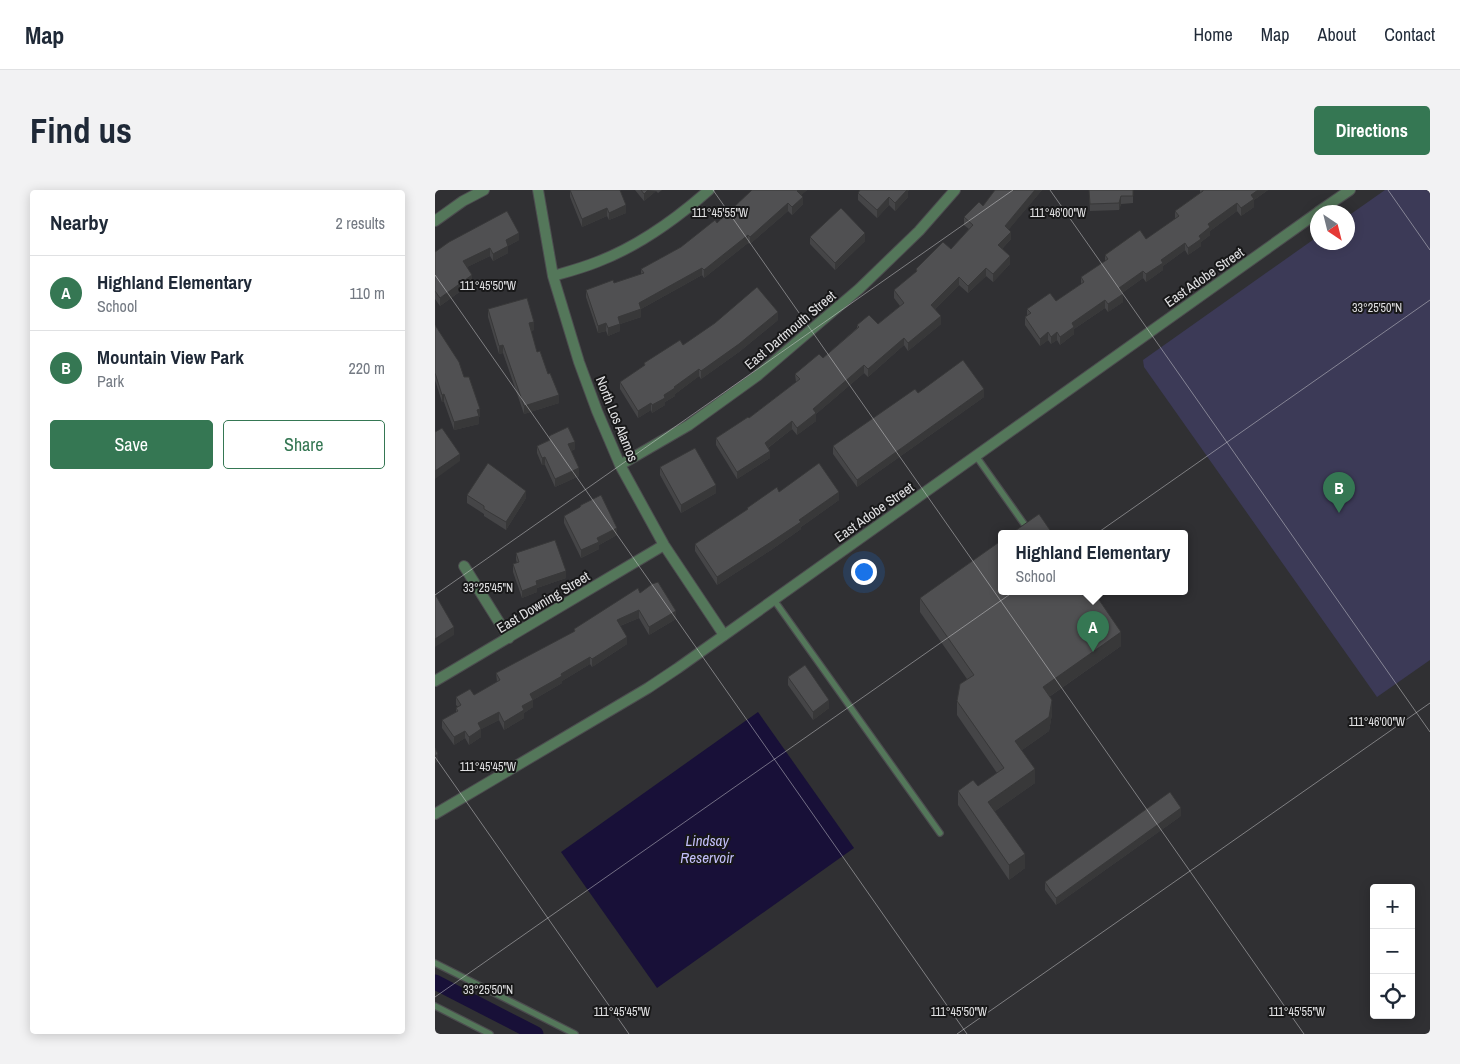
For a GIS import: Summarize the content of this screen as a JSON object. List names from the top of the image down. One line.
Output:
{"streets":{"street":["East Adobe Street","East Dartmouth Street","North Los Alamos","East Downing Street"]},"crossings":[["East Adobe Street","North Los Alamos"],["East Dartmouth Street","North Los Alamos"],["North Los Alamos","East Downing Street"]],"water":["Lindsay Reservoir"],"north":"bottom right","page":{"header":"Map","nav":["Home","Map","About","Contact"],"buttons":["Directions",["Save","Share"]],"title":"Find us","heading":["Nearby","2 results"],"list":[{"mark":"A","name":"Highland Elementary","note":"School","value":"110 m"},{"mark":"B","name":"Mountain View Park","note":"Park","value":"220 m"}],"pins":["B","A"],"popup":["Highland Elementary","School"],"map_buttons":["+","−"]},"coordinates":["111°45'55\"W","111°46'00\"W","111°45'50\"W","33°25'50\"N","33°25'45\"N","111°45'45\"W"]}
